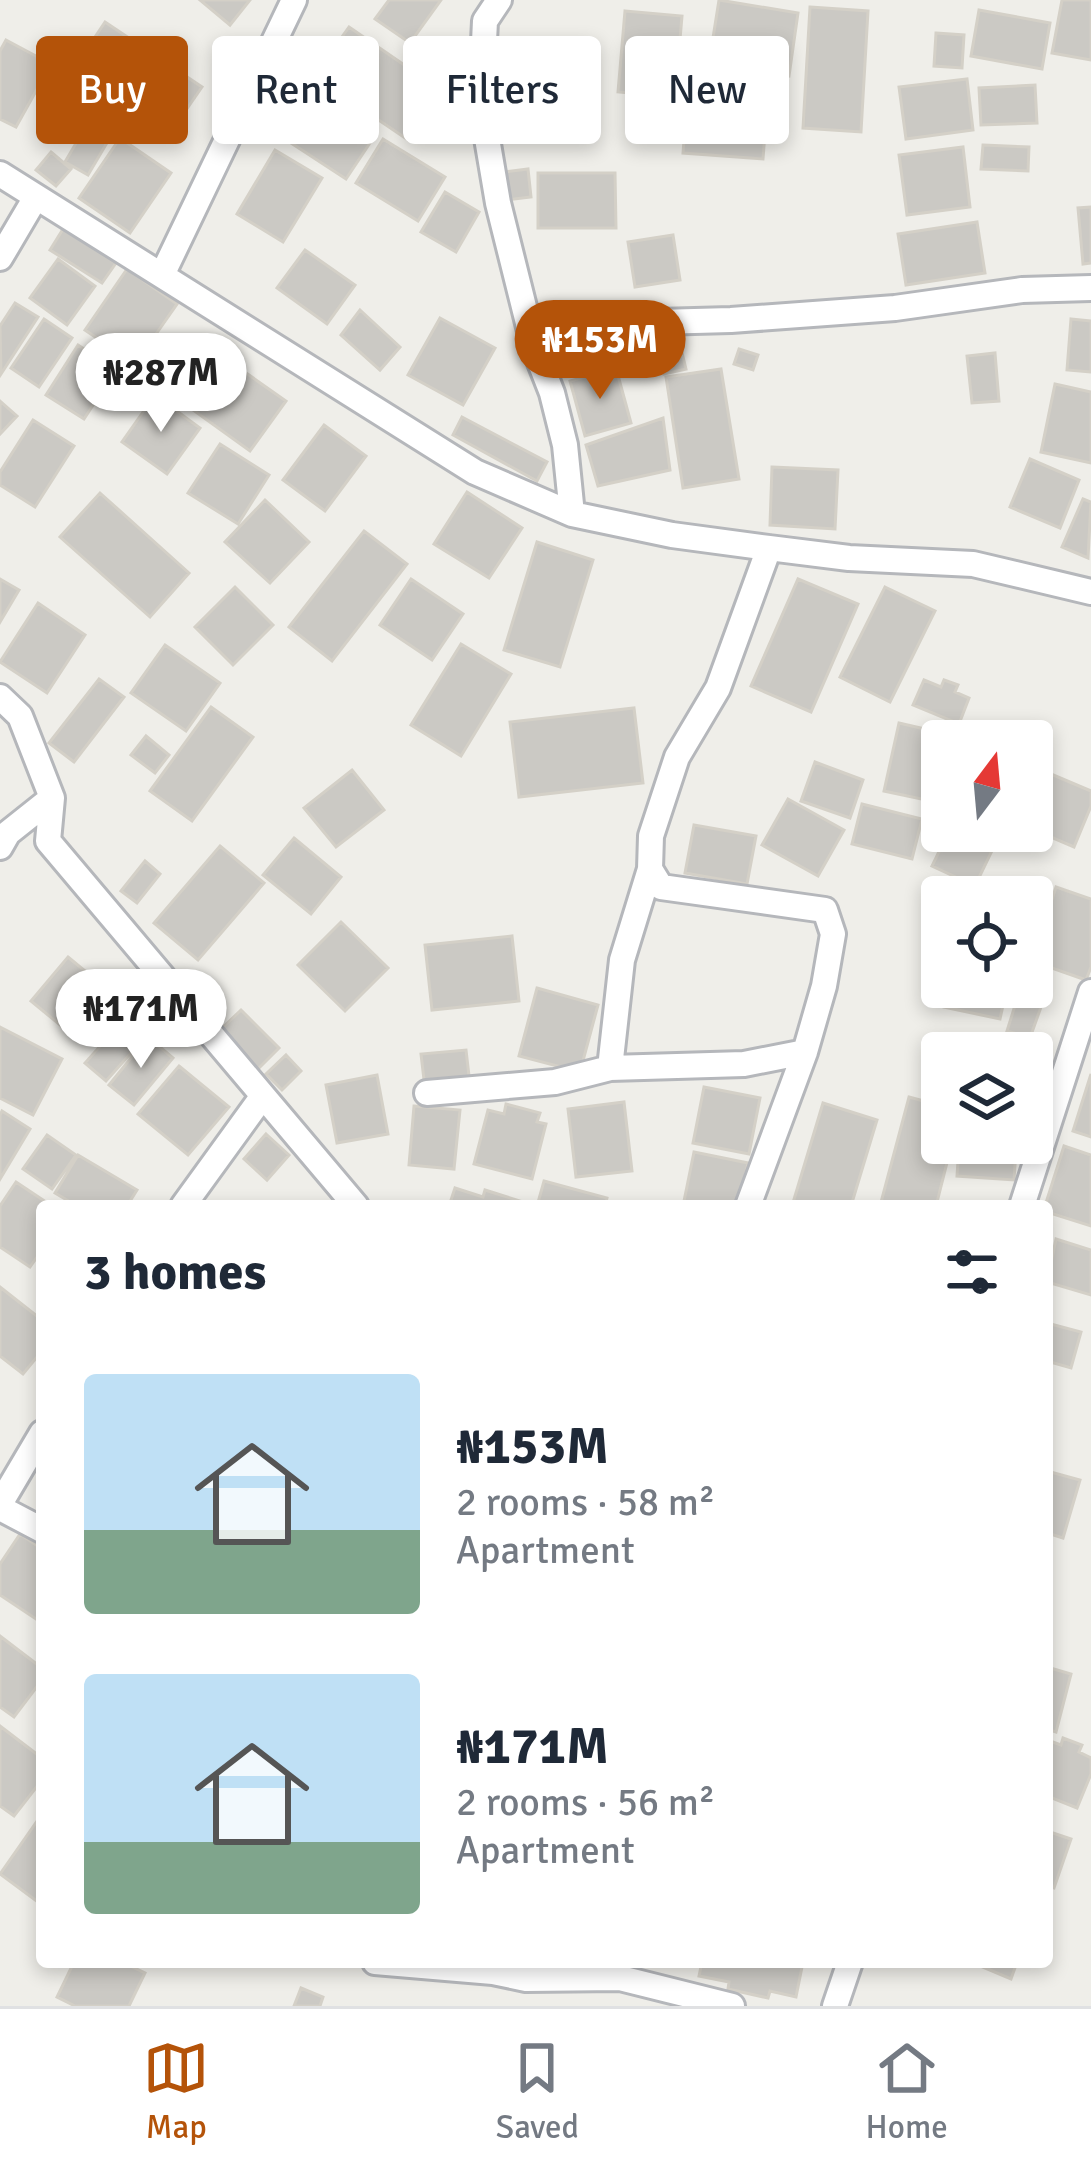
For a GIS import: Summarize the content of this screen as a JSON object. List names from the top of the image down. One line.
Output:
{"north":"top","page":{"chip":["Buy","Rent","Filters","New"],"price":["₦153M","₦287M","₦171M"],"heading":"3 homes","list":[{"name":"₦153M","note":"2 rooms · 58 m² · Apartment"},{"name":"₦171M","note":"2 rooms · 56 m² · Apartment"}],"tabs":["Map","Saved","Home"]}}
